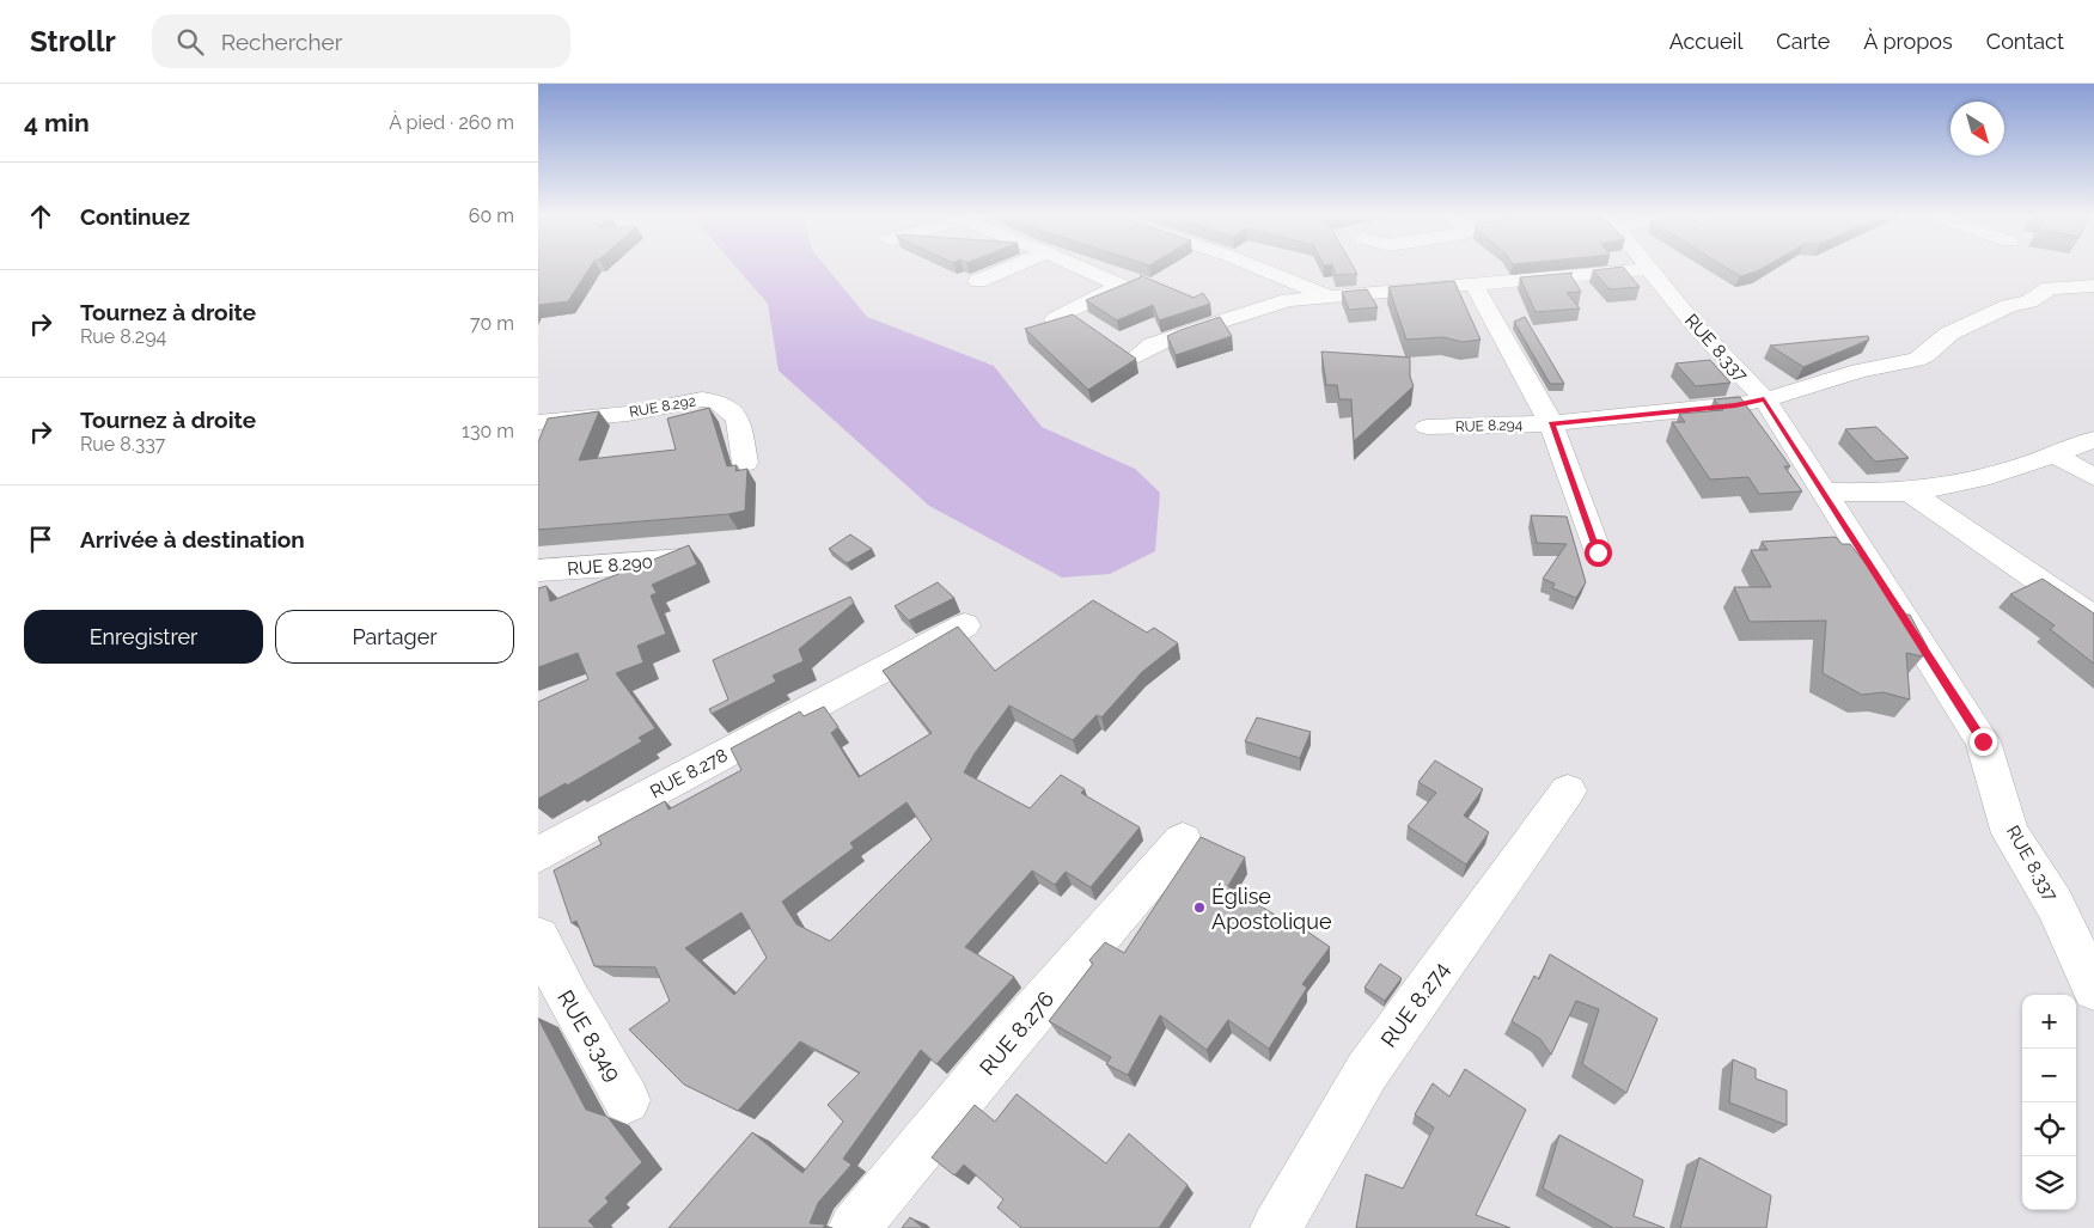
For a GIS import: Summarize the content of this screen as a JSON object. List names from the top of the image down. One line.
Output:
{"streets":{"street":["RUE 8.337","RUE 8.292","RUE 8.294","RUE 8.290","RUE 8.278","RUE 8.274","RUE 8.276","RUE 8.349"]},"crossings":[["RUE 8.337","RUE 8.294"]],"places":["Église Apostolique"],"north":"bottom right","page":{"header":"Strollr","search":"Rechercher","nav":["Accueil","Carte","À propos","Contact"],"heading":["4 min","À pied · 260 m"],"list":[["Continuez","60 m"],["Tournez à droite","Rue 8.294","70 m"],["Tournez à droite","Rue 8.337","130 m"],"Arrivée à destination"],"buttons":["Enregistrer","Partager"],"map_buttons":["+","−"]}}
